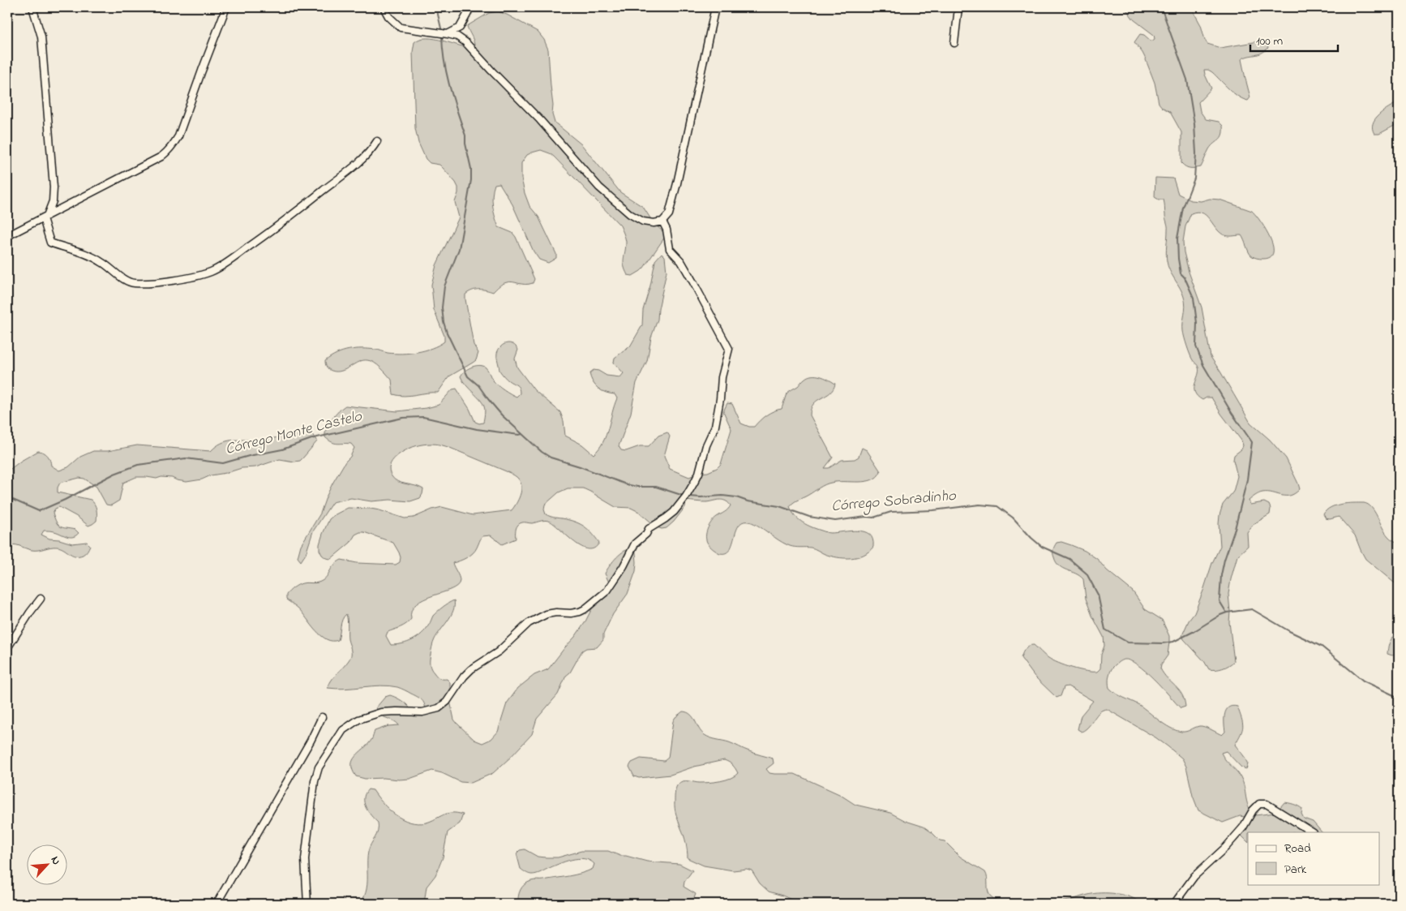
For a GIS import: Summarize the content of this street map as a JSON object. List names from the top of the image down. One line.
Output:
{"water":["Córrego Monte Castelo","Córrego Sobradinho"],"legend":["Road","Park"],"scale_bar":"100 m","north":"top right"}
